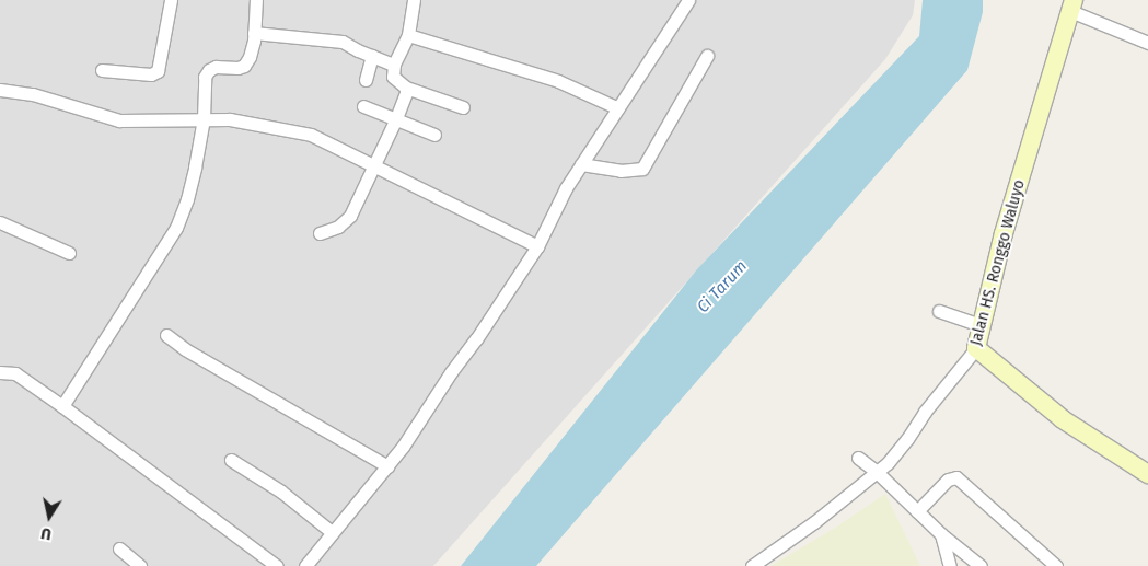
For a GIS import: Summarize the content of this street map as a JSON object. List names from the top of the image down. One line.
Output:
{"streets":{"street":["Jalan HS. Ronggo Waluyo"]},"water":["Ci Tarum"],"north":"bottom"}
